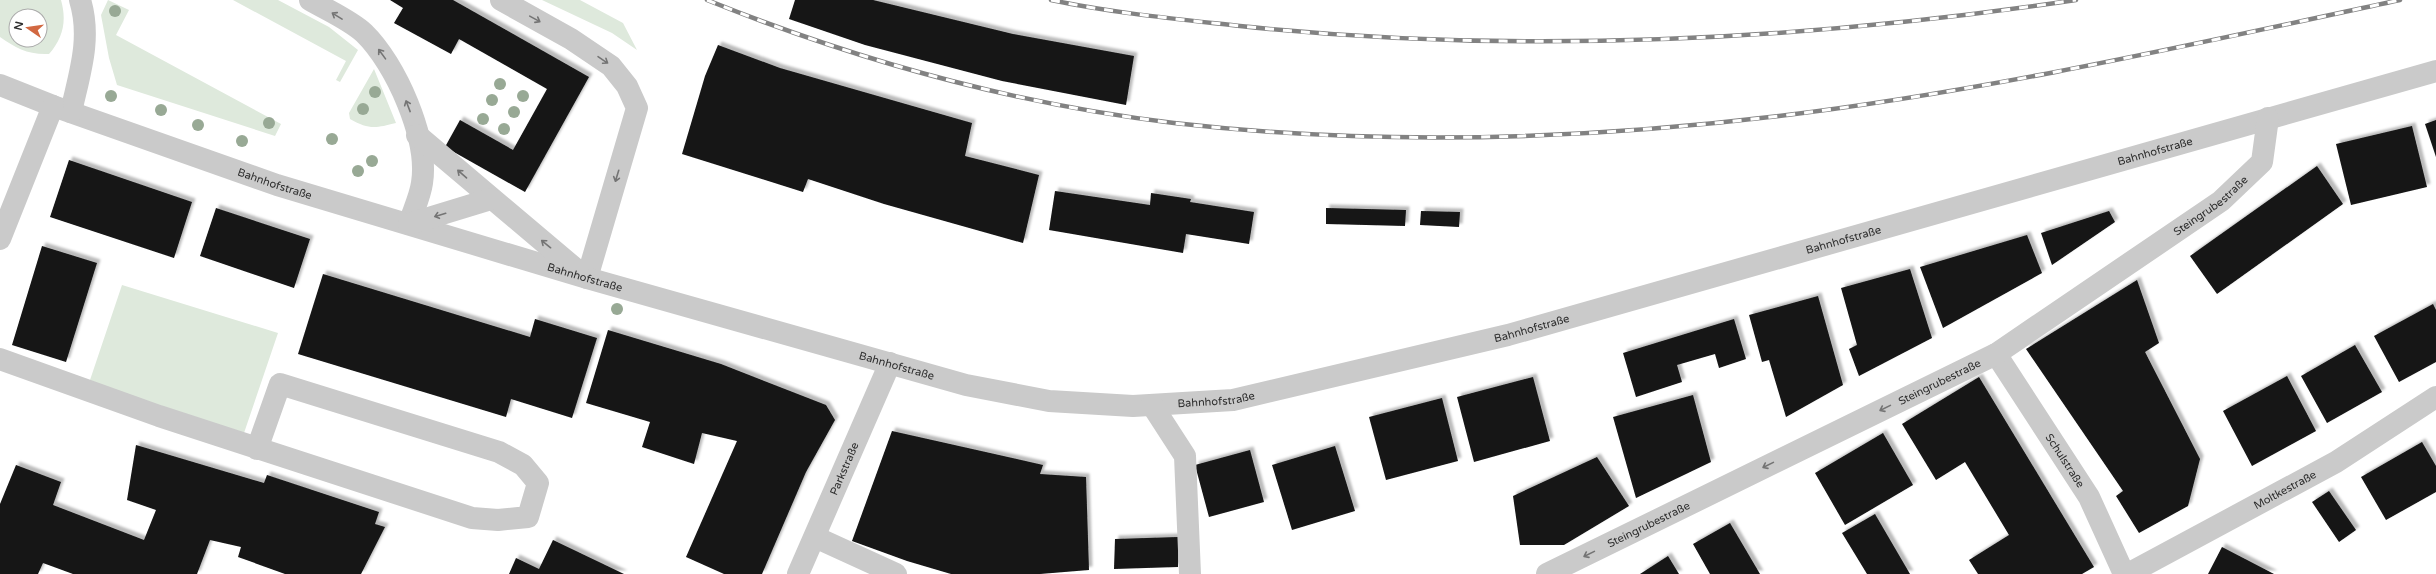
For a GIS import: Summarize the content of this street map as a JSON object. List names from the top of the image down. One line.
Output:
{"streets":{"street":["Bahnhofstraße","Steingrubestraße","Schulstraße","Parkstraße","Moltkestraße"]},"crossings":[["Bahnhofstraße","Steingrubestraße"],["Bahnhofstraße","Parkstraße"],["Steingrubestraße","Schulstraße"]],"one_way":["Steingrubestraße"],"north":"left"}
